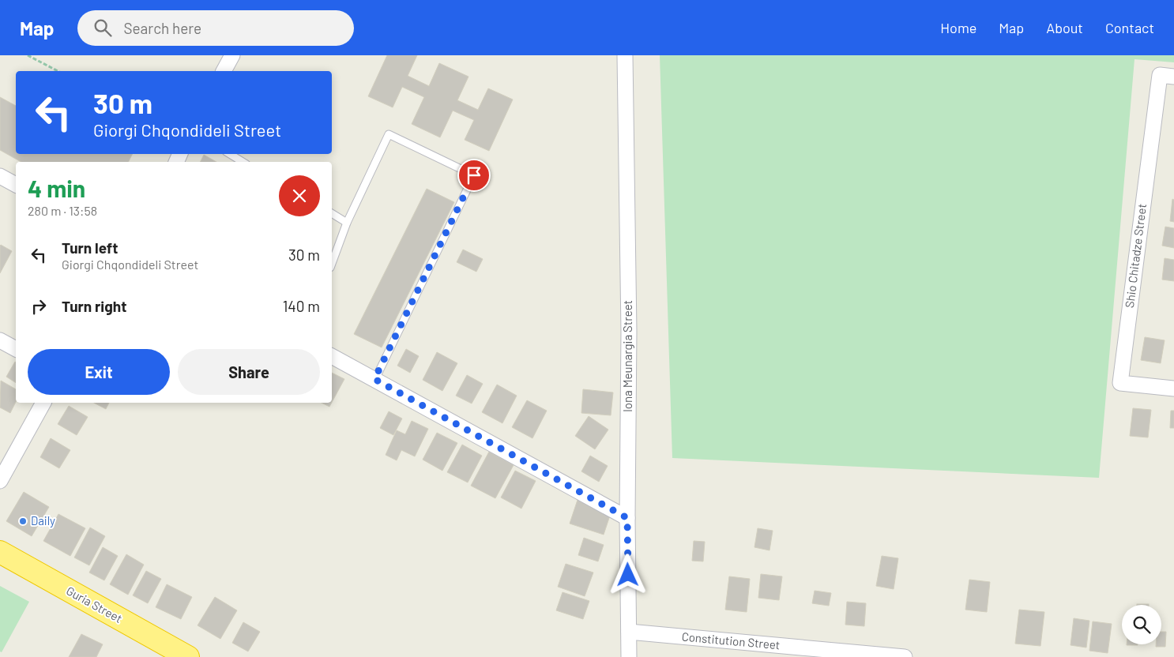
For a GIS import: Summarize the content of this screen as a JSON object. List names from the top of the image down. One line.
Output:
{"streets":{"highway":["Guria Street"],"street":["Shio Chitadze Street","Iona Meunargia Street","Constitution Street"]},"crossings":[["Iona Meunargia Street","Constitution Street"]],"places":["Daily"],"page":{"header":"Map","search":"Search here","nav":["Home","Map","About","Contact"],"turn":["30 m","Giorgi Chqondideli Street"],"heading":["4 min","280 m · 13:58"],"list":[{"name":"Turn left","note":"Giorgi Chqondideli Street","value":"30 m"},{"name":"Turn right","value":"140 m"}],"buttons":["Exit","Share"]}}
